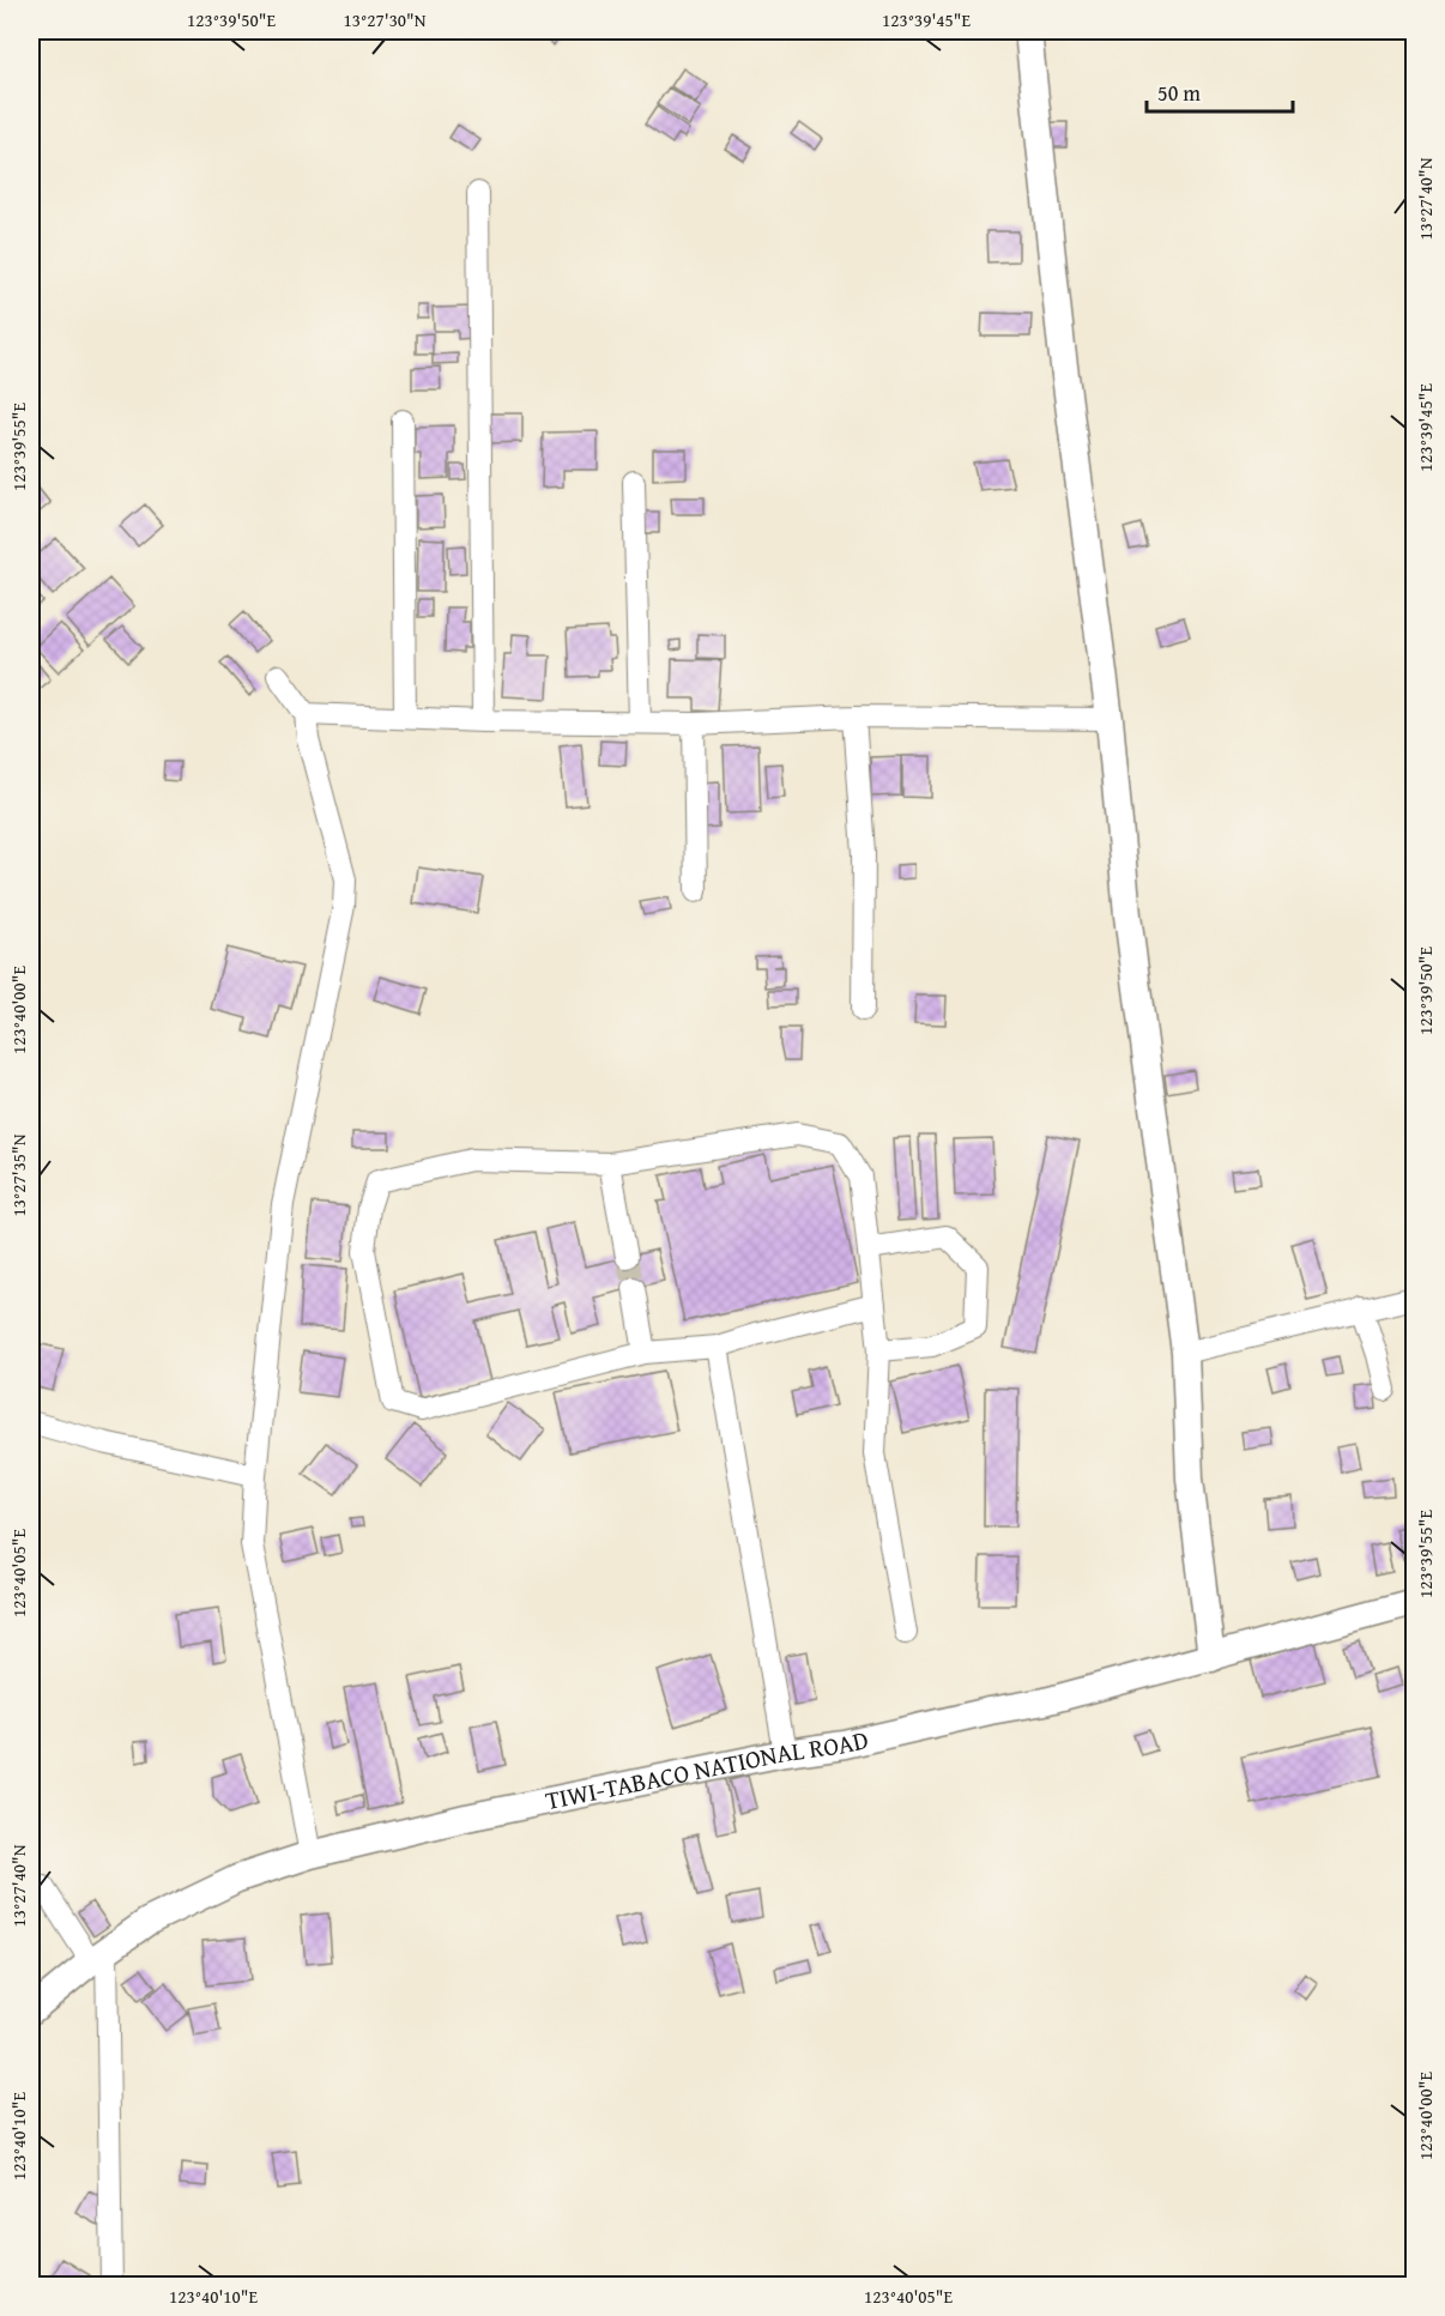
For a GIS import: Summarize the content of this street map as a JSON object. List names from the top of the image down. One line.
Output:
{"streets":{"main road":["TIWI-TABACO NATIONAL ROAD"]},"scale_bar":"50 m","coordinates":["123°39'50\"E","13°27'30\"N","123°39'45\"E","13°27'40\"N","123°39'55\"E","123°40'00\"E","13°27'35\"N","123°40'05\"E","123°40'10\"E"]}
